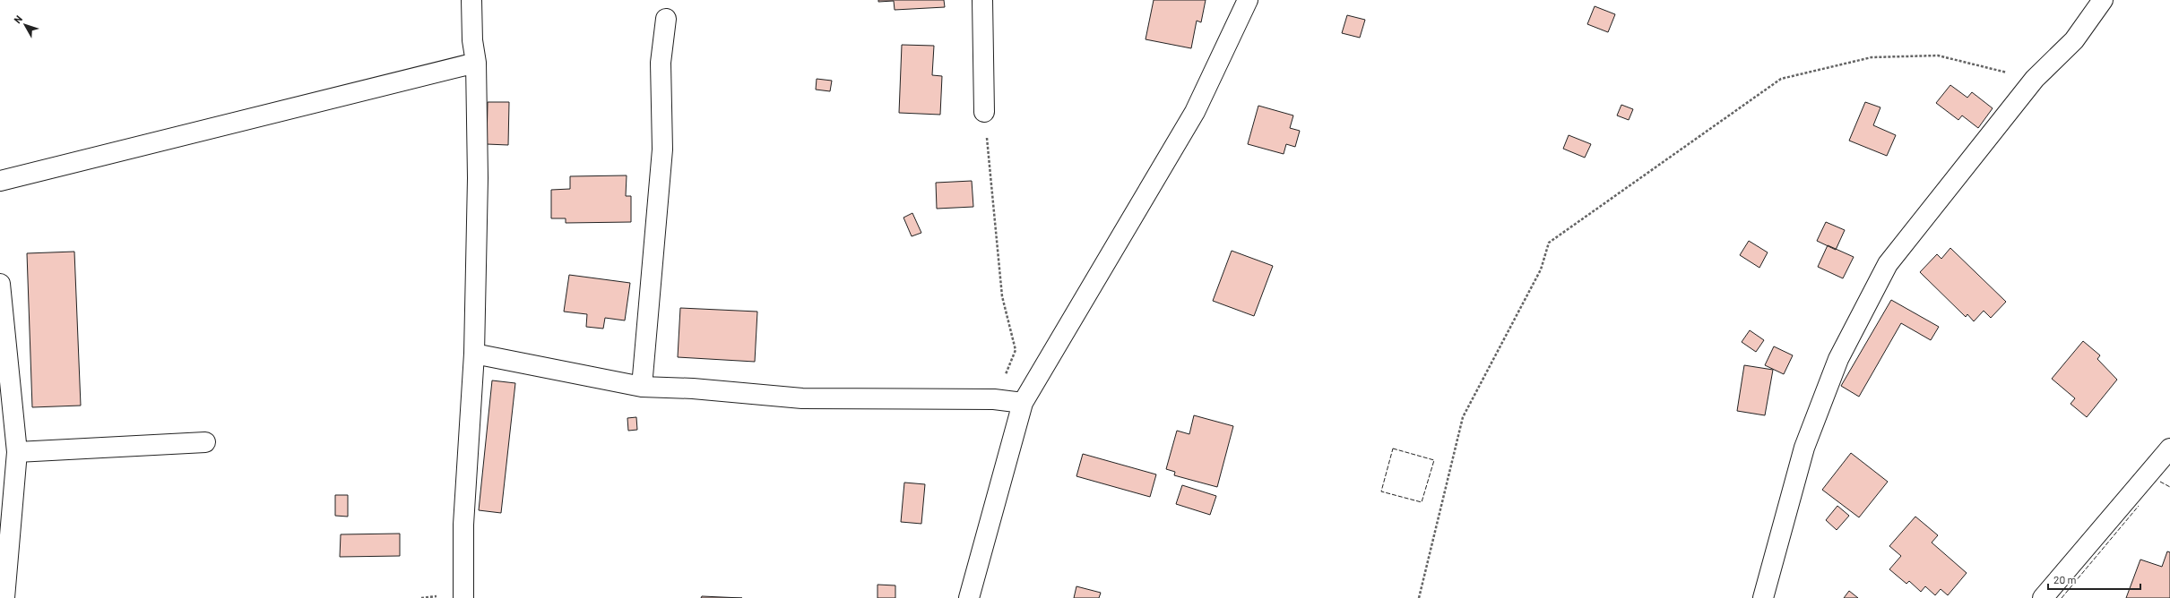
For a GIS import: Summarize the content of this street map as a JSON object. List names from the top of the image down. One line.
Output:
{"scale_bar":"20 m","north":"top left"}
